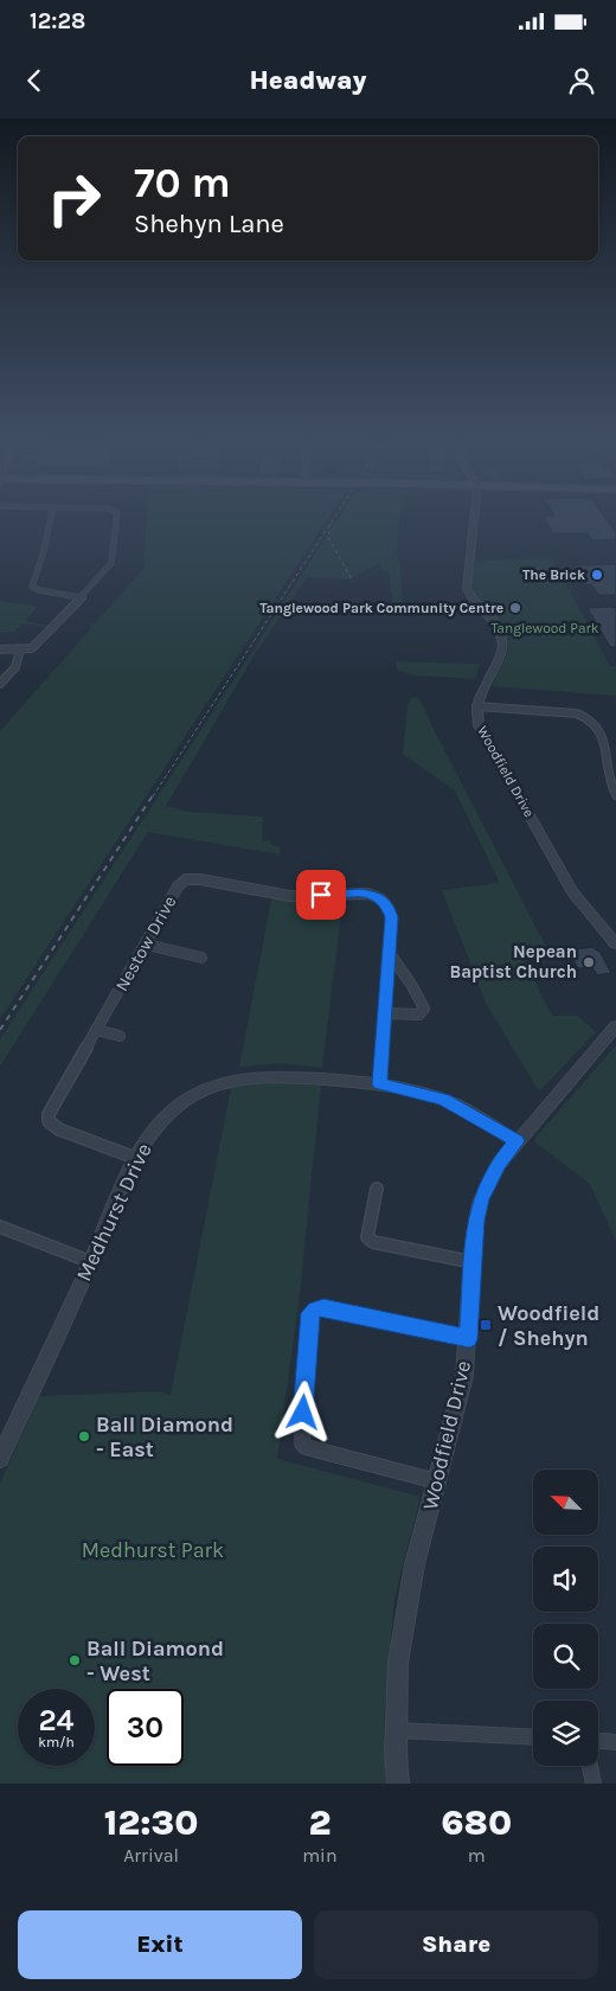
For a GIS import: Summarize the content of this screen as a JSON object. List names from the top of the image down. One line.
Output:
{"streets":{"street":["Woodfield Drive","Nestow Drive","Medhurst Drive"]},"crossings":[["Woodfield Drive","Medhurst Drive"],["Nestow Drive","Medhurst Drive"]],"parks":["Tanglewood Park","Medhurst Park"],"places":{"other":["The Brick","Tanglewood Park Community Centre","Nepean Baptist Church","Ball Diamond - East","Ball Diamond - West"],"transit":["Woodfield / Shehyn"]},"north":"top left","page":{"status":"12:28","header":"Headway","turn":["70 m","Shehyn Lane"],"speed":"24 km/h","limit":"30","eta":["12:30","Arrival","2","min","680","m"],"buttons":["Exit","Share"]}}
